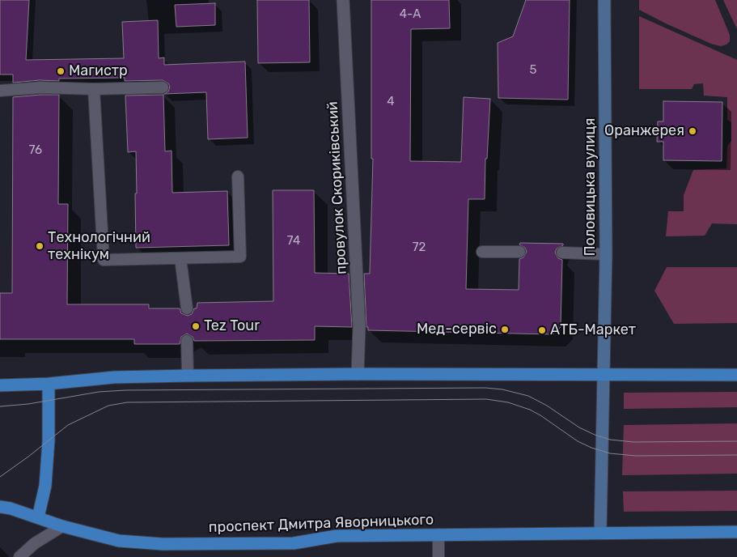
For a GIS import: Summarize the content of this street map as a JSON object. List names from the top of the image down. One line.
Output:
{"streets":{"main road":["проспект Дмитра Яворницького"],"street":["Половицька вулиця","провулок Скориківський"]},"places":["Магистр","Оранжерея","Технологічний технікум","Tez Tour","Мед-сервіс","АТБ-Маркет"],"house_numbers":["4-А","5","4","76","74","72"]}
